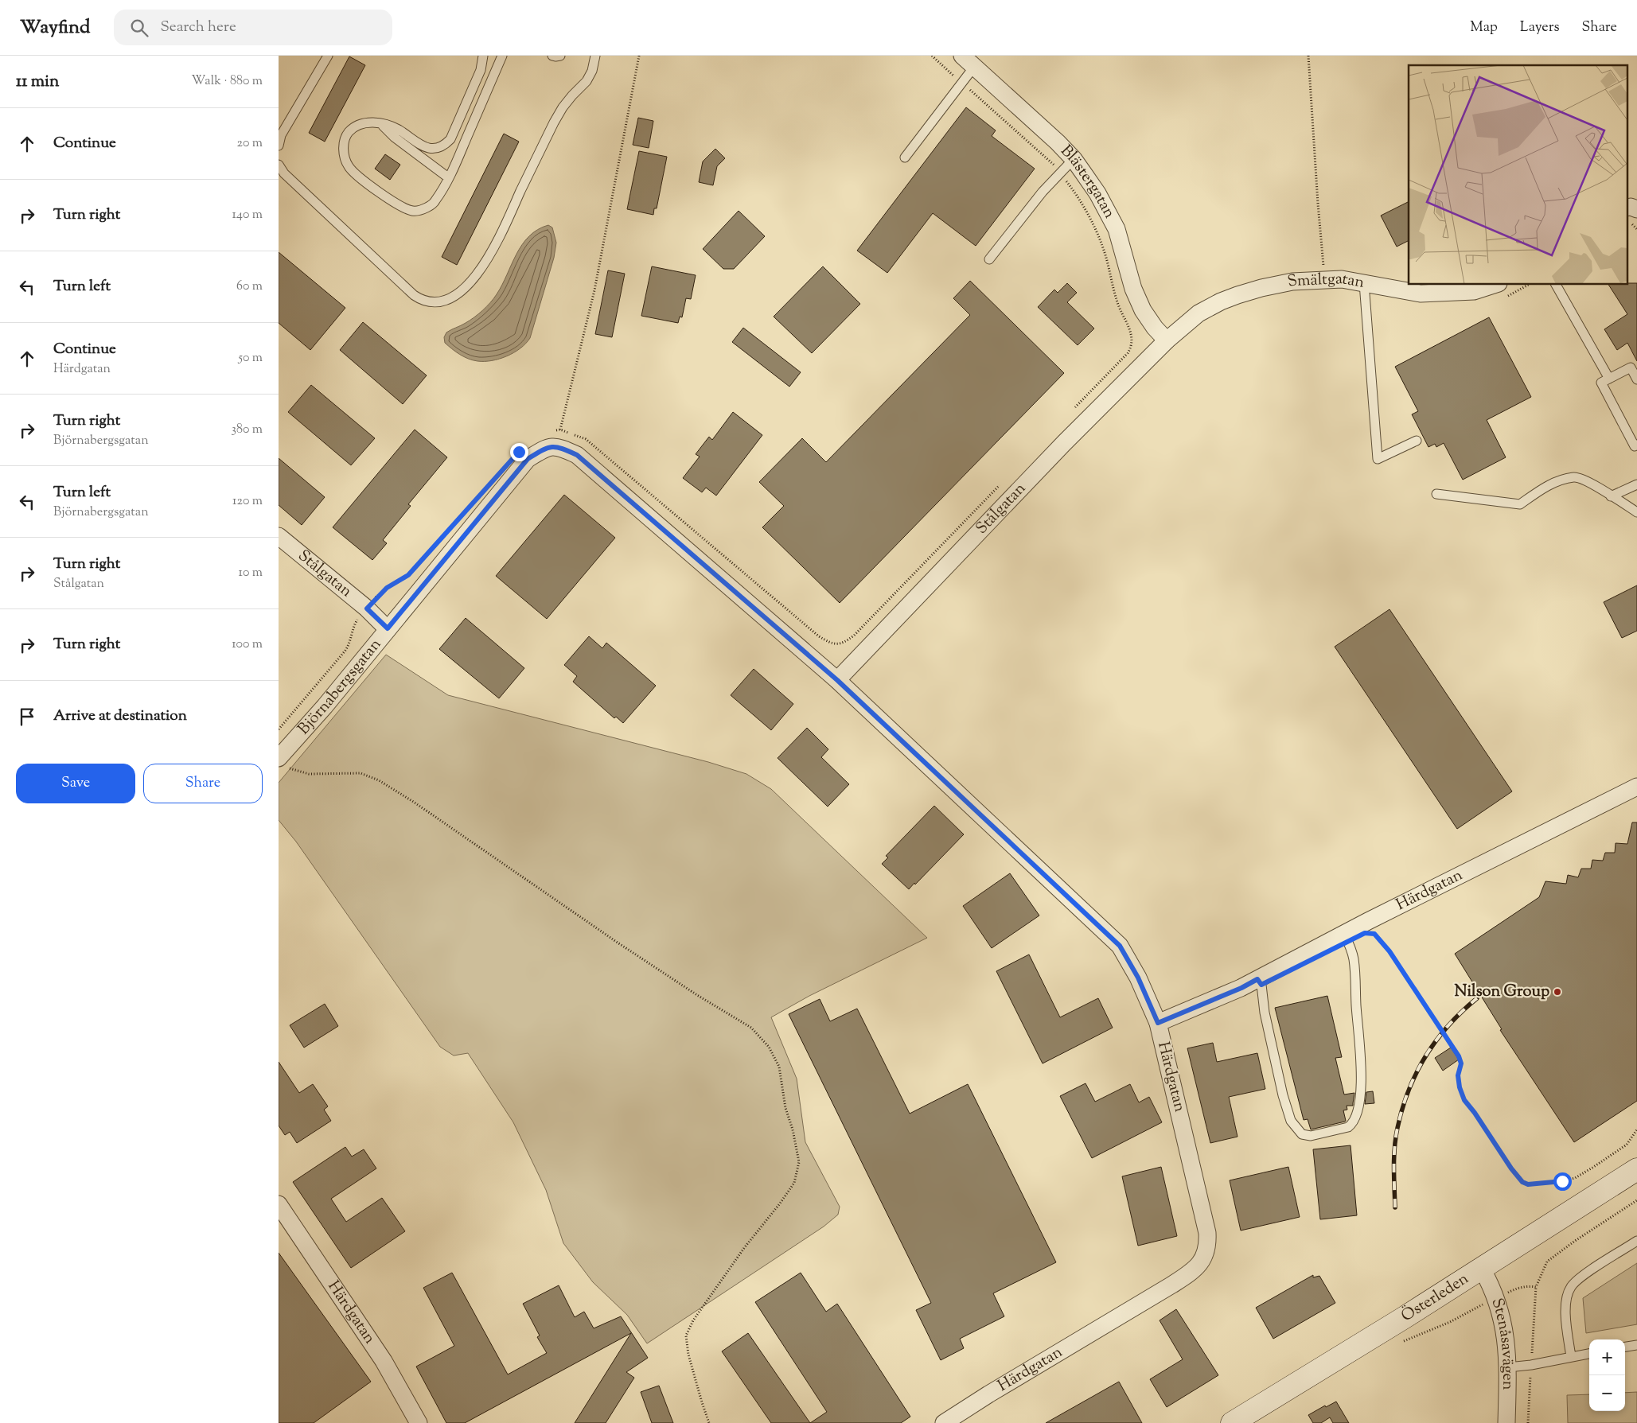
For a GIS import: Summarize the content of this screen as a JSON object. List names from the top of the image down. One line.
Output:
{"streets":{"main road":["Österleden"],"street":["Blästergatan","Smältgatan","Stålgatan","Björnabergsgatan","Härdgatan","Stenåsavägen"]},"crossings":[["Blästergatan","Smältgatan"],["Blästergatan","Stålgatan"],["Smältgatan","Stålgatan"],["Stålgatan","Björnabergsgatan"],["Björnabergsgatan","Härdgatan"],["Österleden","Stenåsavägen"]],"places":["Nilson Group"],"page":{"header":"Wayfind","search":"Search here","nav":["Map","Layers","Share"],"heading":["11 min","Walk · 880 m"],"list":[["Continue","20 m"],["Turn right","140 m"],["Turn left","60 m"],["Continue","Härdgatan","50 m"],["Turn right","Björnabergsgatan","380 m"],["Turn left","Björnabergsgatan","120 m"],["Turn right","Stålgatan","10 m"],["Turn right","100 m"],"Arrive at destination"],"buttons":["Save","Share"],"map_buttons":["+","−"]}}
